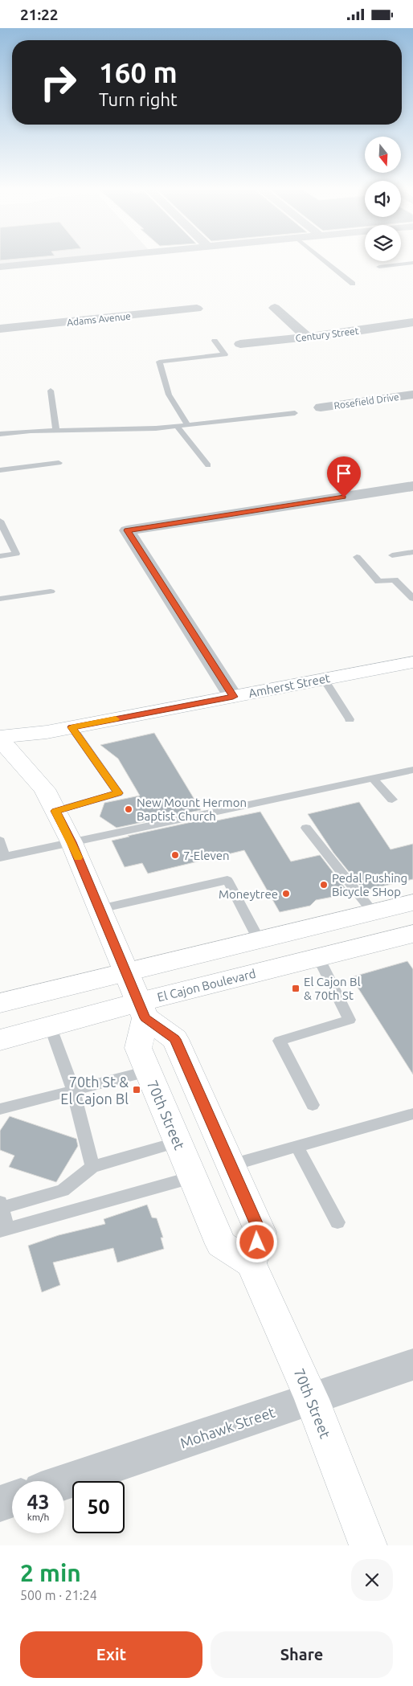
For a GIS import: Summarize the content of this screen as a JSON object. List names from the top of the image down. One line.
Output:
{"streets":{"main road":["Amherst Street","El Cajon Boulevard","70th Street"],"street":["Adams Avenue","Century Street","Rosefield Drive","Mohawk Street"]},"crossings":[["El Cajon Boulevard","70th Street"],["70th Street","Mohawk Street"]],"places":{"other":["New Mount Hermon Baptist Church","7-Eleven","Pedal Pushing Bicycle SHop","Moneytree"],"transit":["El Cajon Bl & 70th St","70th St & El Cajon Bl"]},"north":"bottom","page":{"status":"21:22","turn":["160 m","Turn right"],"speed":"43 km/h","limit":"50","heading":["2 min","500 m · 21:24"],"buttons":["Exit","Share"]}}
